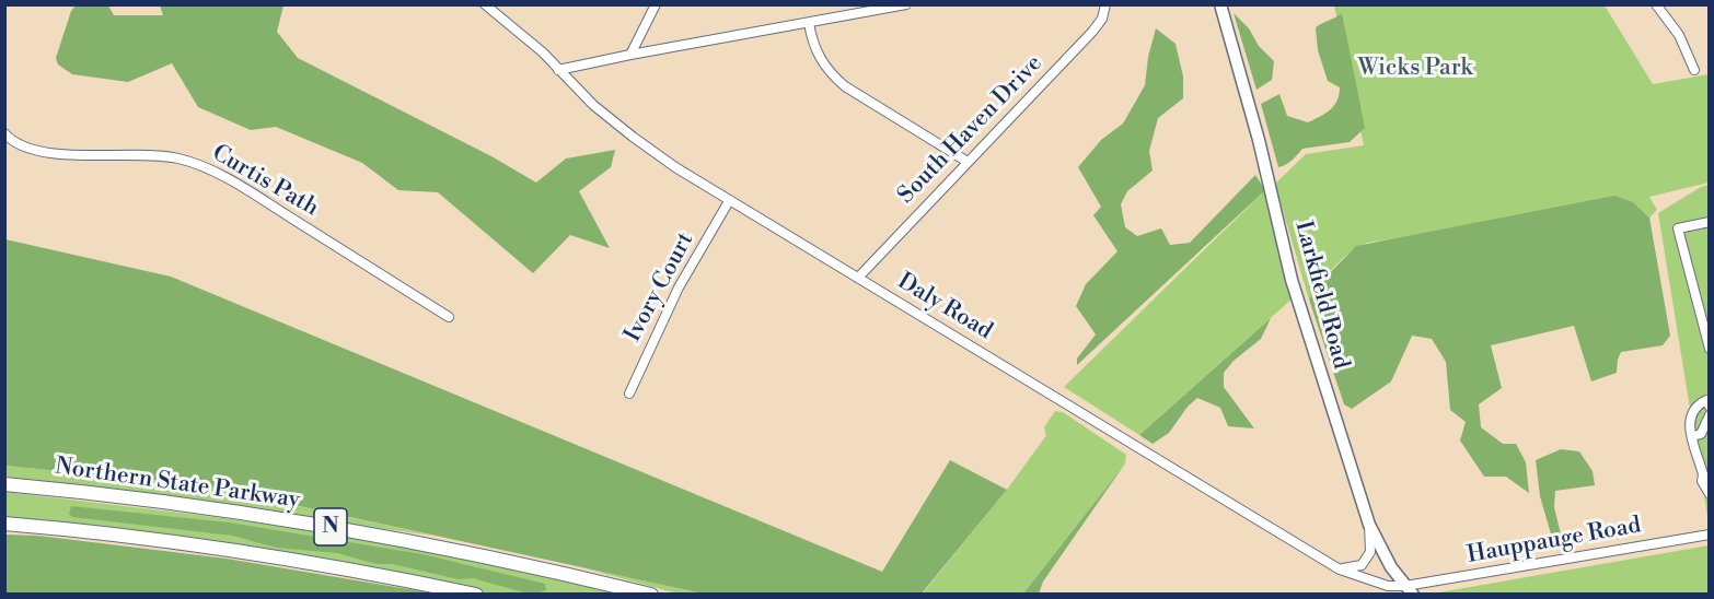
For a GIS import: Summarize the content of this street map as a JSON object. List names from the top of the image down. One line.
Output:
{"streets":{"highway":["Northern State Parkway","N"],"main road":["Larkfield Road"],"street":["South Haven Drive","Curtis Path","Ivory Court","Daly Road","Hauppauge Road"]},"crossings":[["South Haven Drive","Daly Road"],["Ivory Court","Daly Road"],["Larkfield Road","Daly Road"],["Larkfield Road","Hauppauge Road"],["Daly Road","Hauppauge Road"]],"parks":["Wicks Park"]}
